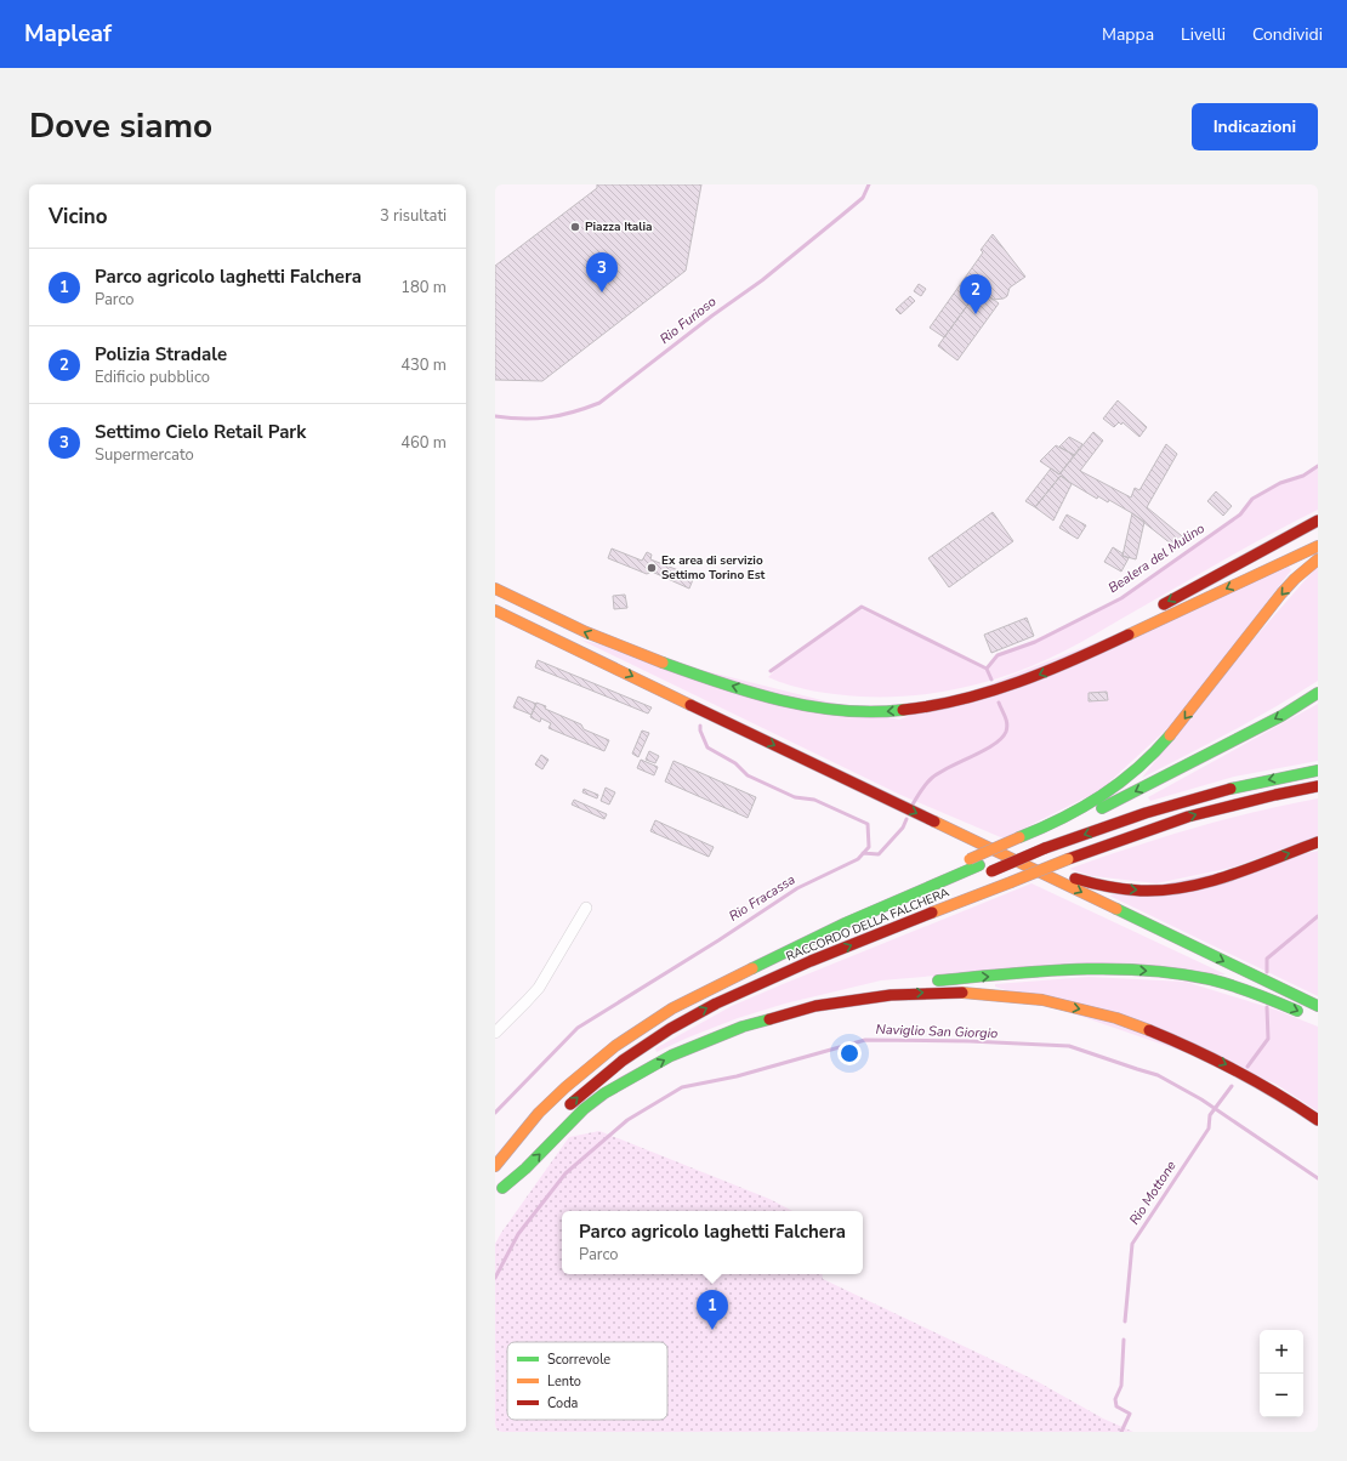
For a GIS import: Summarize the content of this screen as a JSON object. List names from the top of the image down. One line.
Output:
{"streets":{"highway":["RACCORDO DELLA FALCHERA"]},"water":["Rio Furioso","Bealera del Mulino","Rio Fracassa","Naviglio San Giorgio","Rio Mottone"],"places":["Piazza Italia","Ex area di servizio Settimo Torino Est"],"legend":["Scorrevole","Lento","Coda"],"page":{"header":"Mapleaf","nav":["Mappa","Livelli","Condividi"],"title":"Dove siamo","buttons":"Indicazioni","heading":["Vicino","3 risultati"],"list":[{"mark":"1","name":"Parco agricolo laghetti Falchera","note":"Parco","value":"180 m"},{"mark":"2","name":"Polizia Stradale","note":"Edificio pubblico","value":"430 m"},{"mark":"3","name":"Settimo Cielo Retail Park","note":"Supermercato","value":"460 m"}],"pins":["3","2","1"],"popup":["Parco agricolo laghetti Falchera","Parco"],"map_buttons":["+","−"]}}
